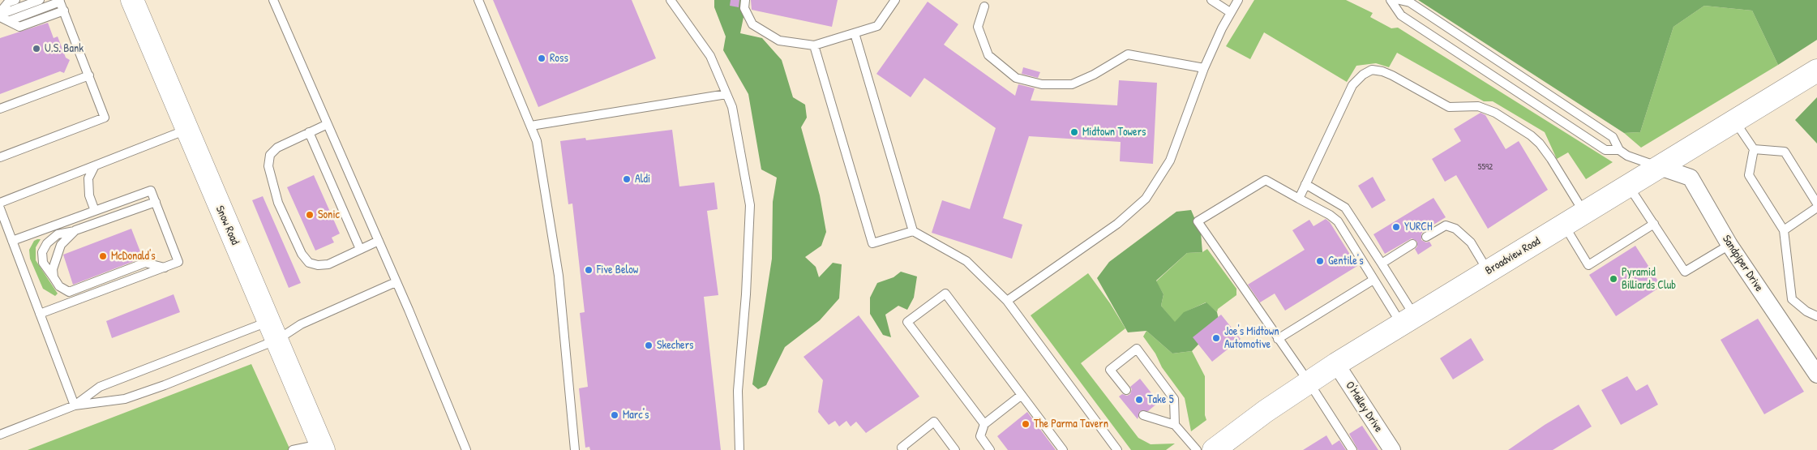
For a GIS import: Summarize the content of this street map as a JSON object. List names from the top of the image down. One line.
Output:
{"streets":{"main road":["Snow Road","Broadview Road"],"street":["Sandpiper Drive","O'Malley Drive"]},"crossings":[["Broadview Road","Sandpiper Drive"],["Broadview Road","O'Malley Drive"]],"places":["U.S. Bank","Ross","Midtown Towers","Aldi","Sonic","YURCH","McDonald's","Gentile's","Five Below","Pyramid Billiards Club","Joe's Midtown Automotive","Skechers","Take 5","Marc's","The Parma Tavern"],"house_numbers":["5592"]}
